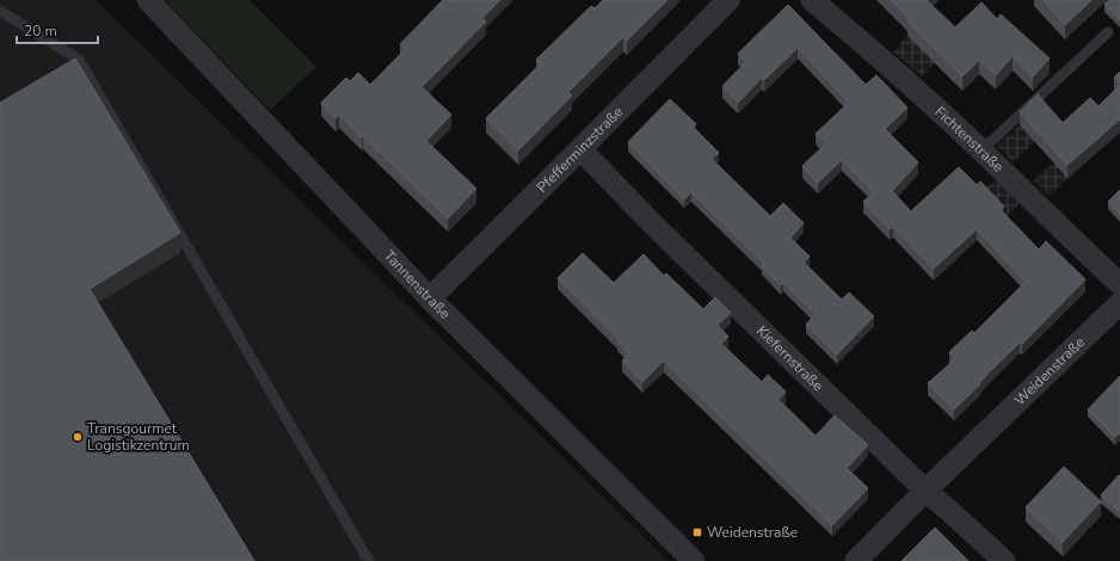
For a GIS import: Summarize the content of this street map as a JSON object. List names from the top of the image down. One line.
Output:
{"streets":{"street":["Fichtenstraße","Pfefferminzstraße","Tannenstraße","Kiefernstraße","Weidenstraße"]},"crossings":[["Pfefferminzstraße","Tannenstraße"],["Pfefferminzstraße","Kiefernstraße"],["Kiefernstraße","Weidenstraße"]],"places":{"other":["Transgourmet Logistikzentrum"],"transit":["Weidenstraße"]},"scale_bar":"20 m"}
